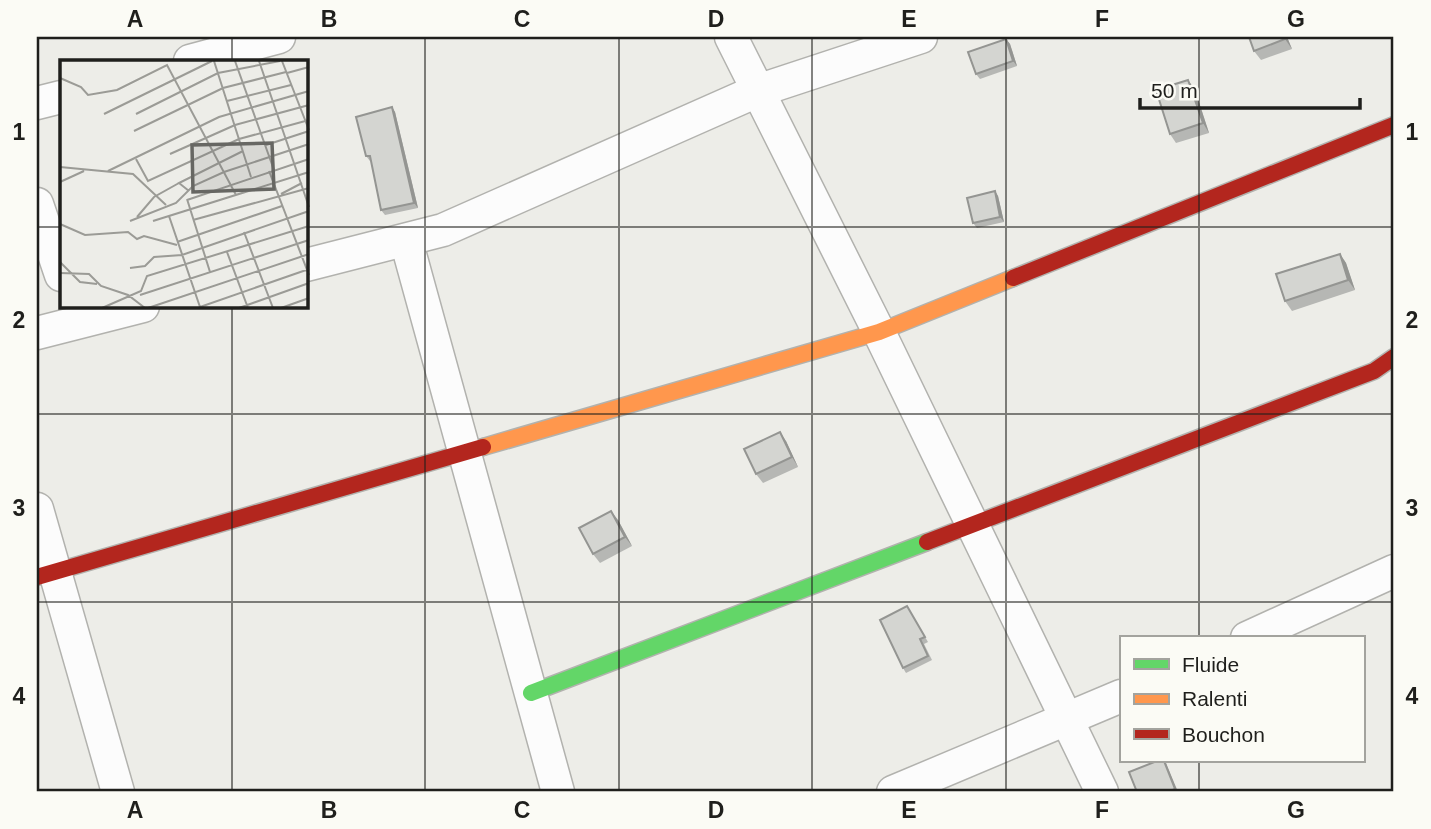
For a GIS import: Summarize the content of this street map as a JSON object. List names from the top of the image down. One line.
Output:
{"legend":["Fluide","Ralenti","Bouchon"],"scale_bar":"50 m","grid":{"columns":["A","B","C","D","E","F","G"],"rows":["1","2","3","4"]}}
